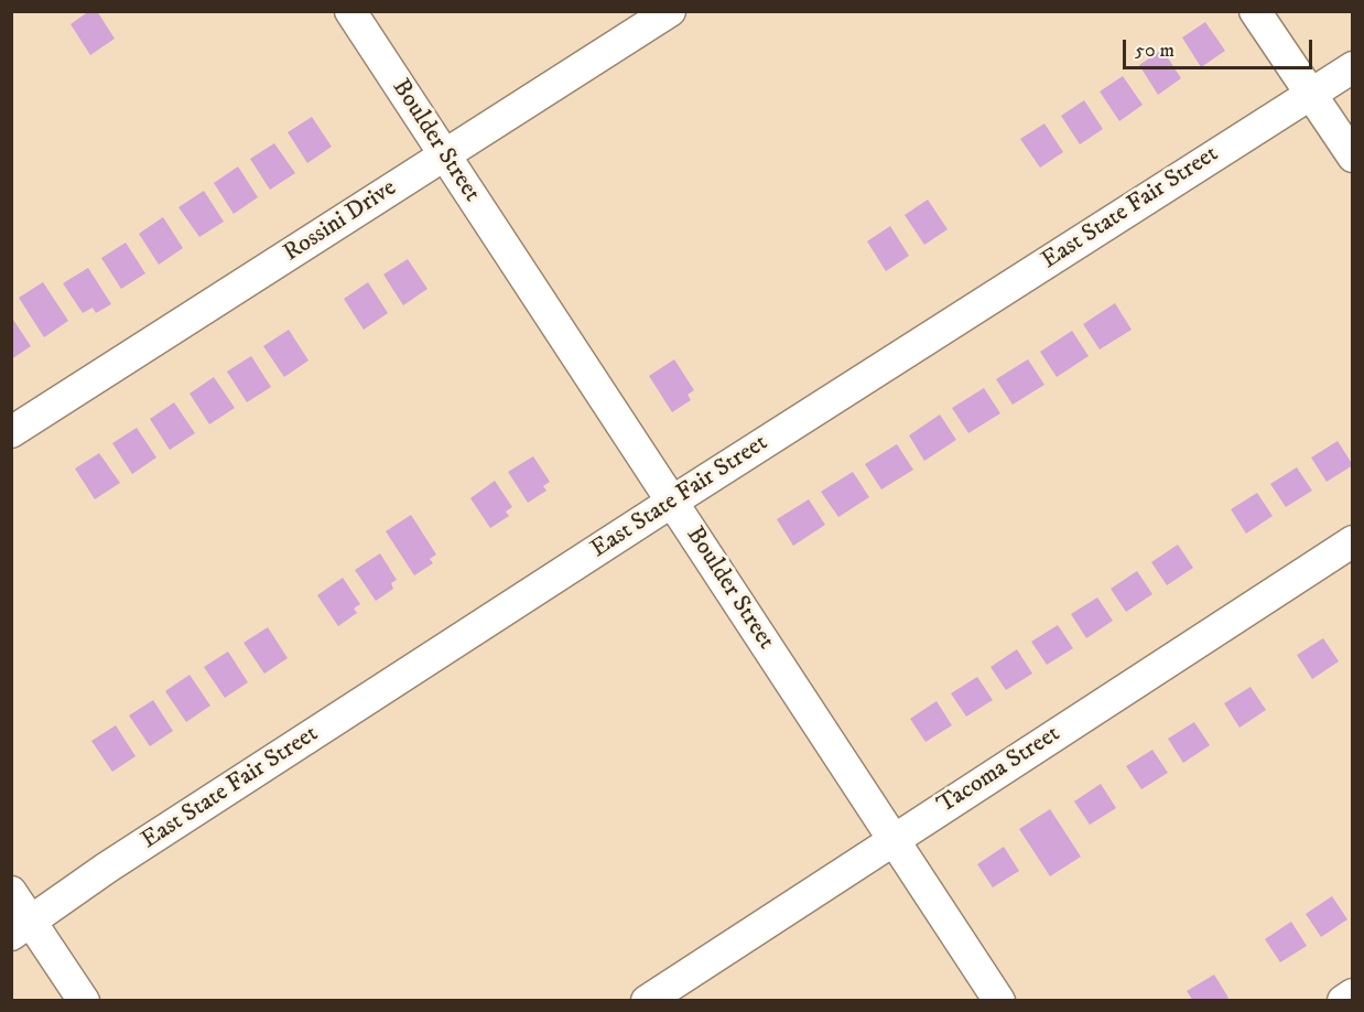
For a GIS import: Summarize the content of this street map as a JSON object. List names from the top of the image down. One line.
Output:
{"streets":{"street":["Boulder Street","East State Fair Street","Rossini Drive","Tacoma Street"]},"crossings":[["Boulder Street","East State Fair Street"],["Boulder Street","Rossini Drive"],["Boulder Street","Tacoma Street"]],"scale_bar":"50 m"}
